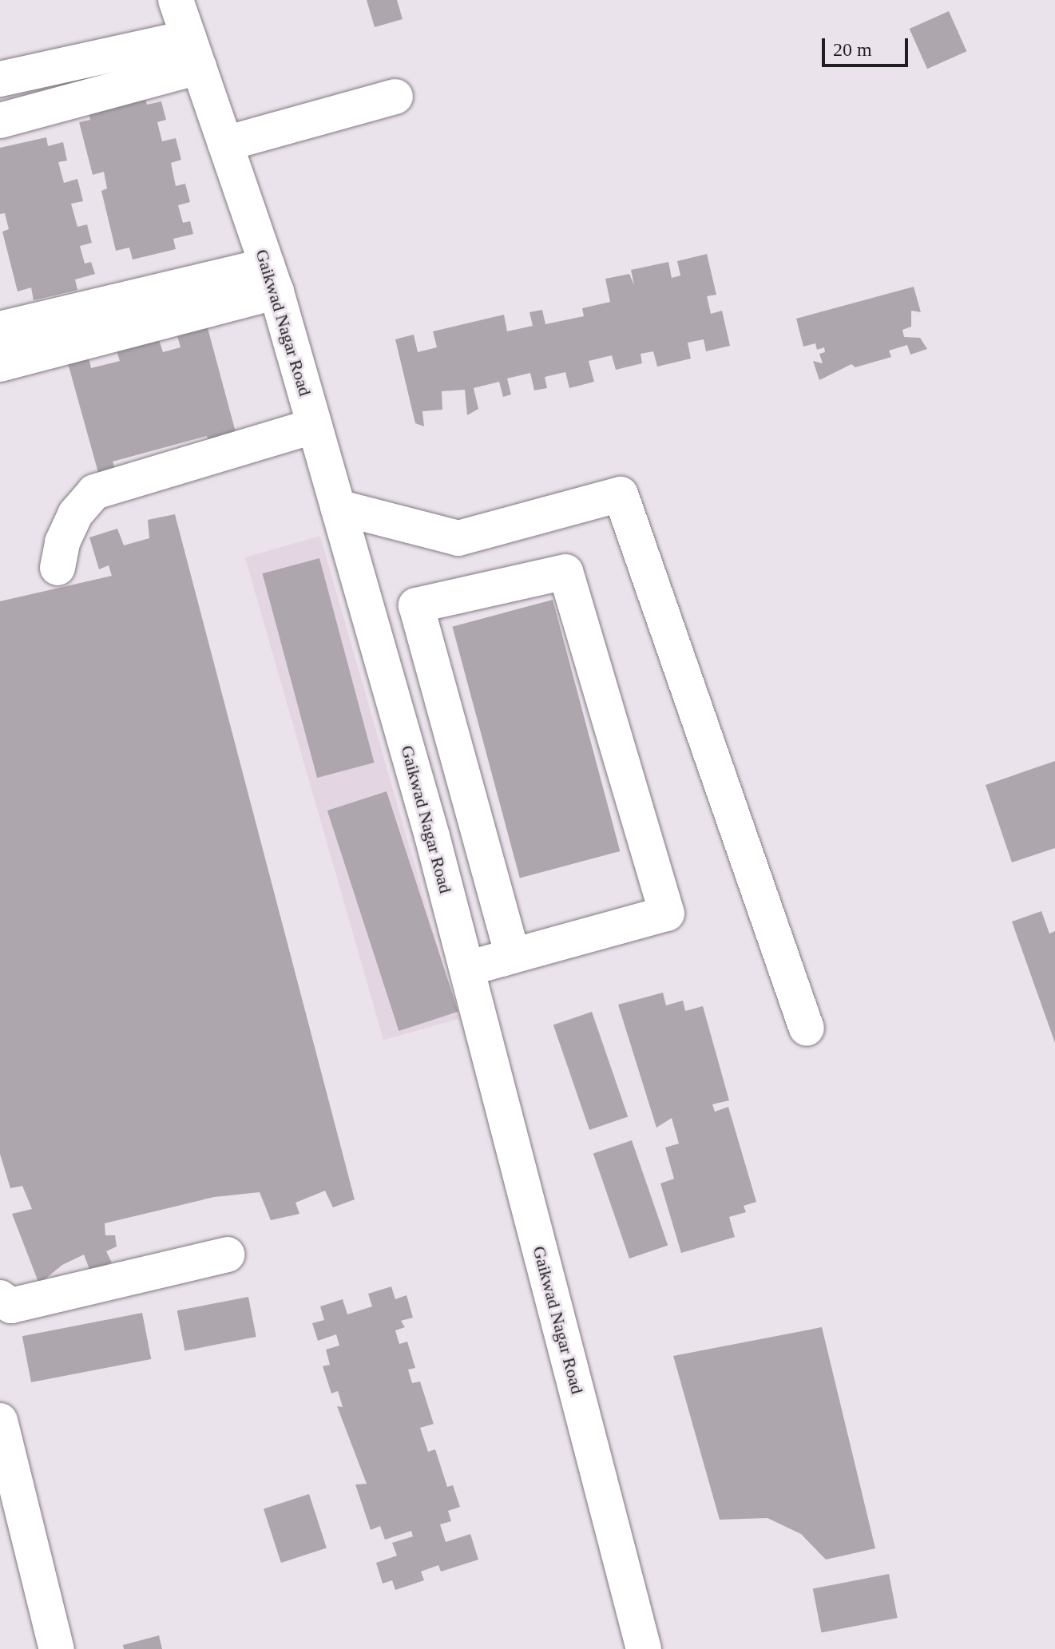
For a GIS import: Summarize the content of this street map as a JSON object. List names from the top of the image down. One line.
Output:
{"streets":{"street":["Gaikwad Nagar Road"]},"scale_bar":"20 m"}
